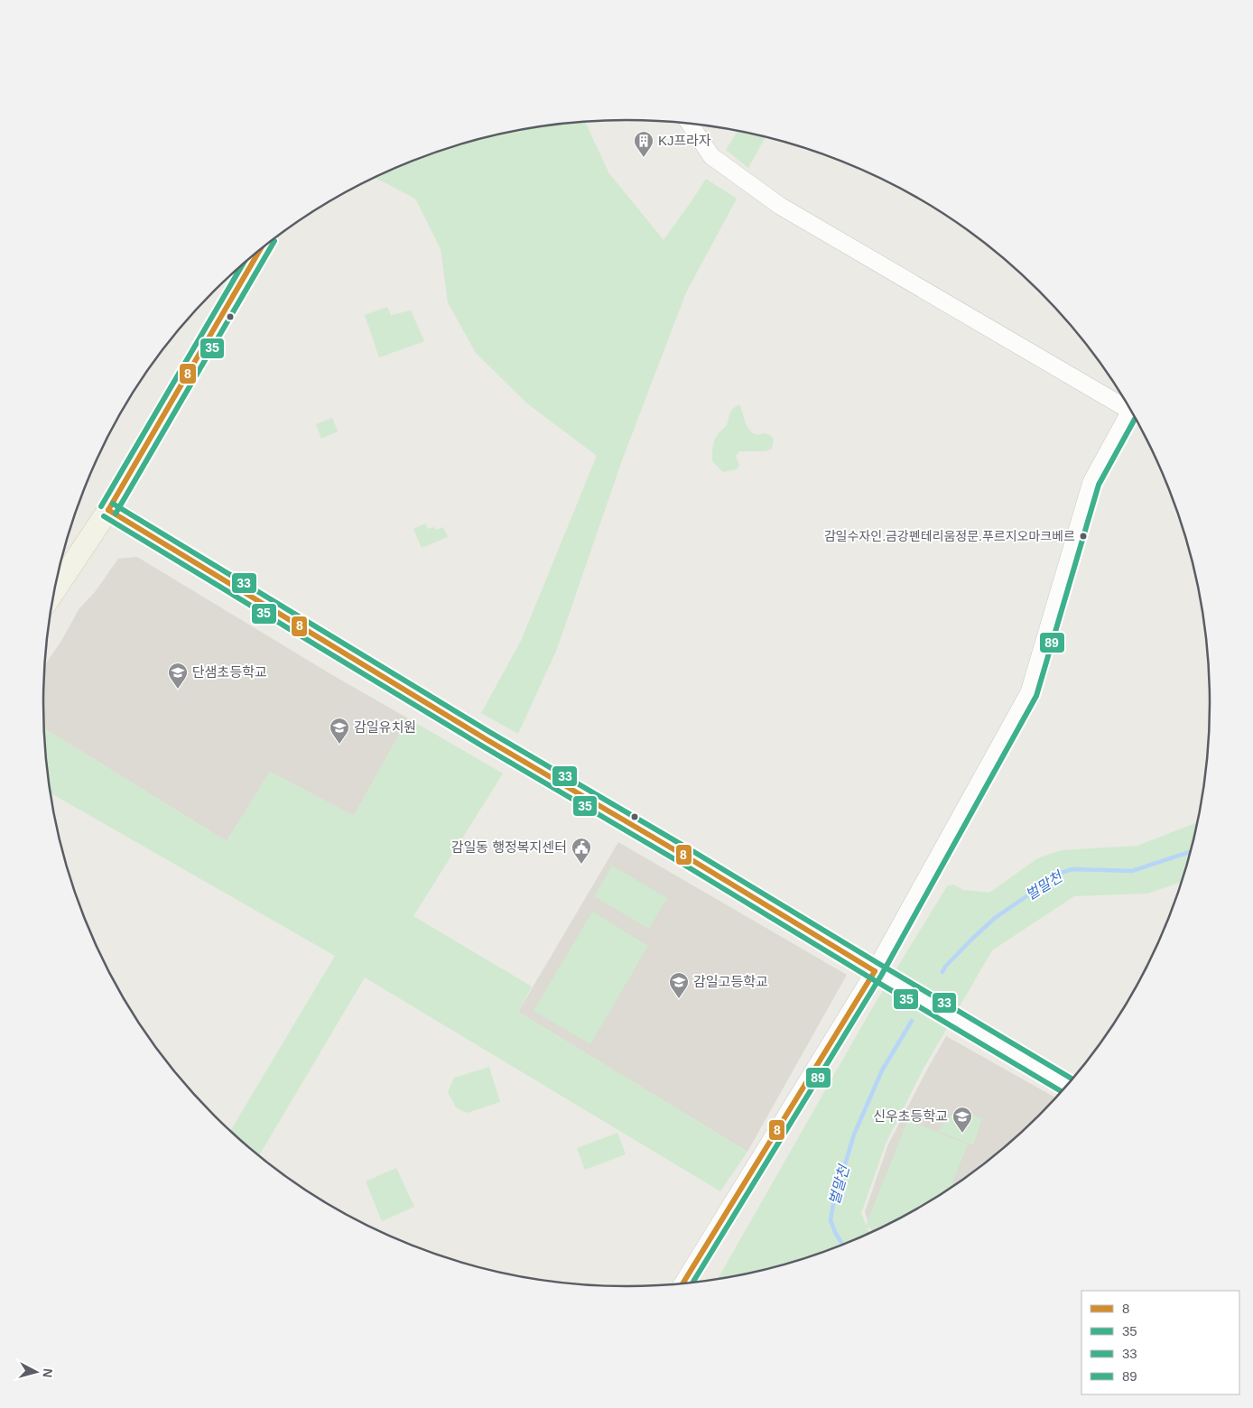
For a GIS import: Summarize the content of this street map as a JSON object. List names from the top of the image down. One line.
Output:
{"water":["벌말천"],"places":{"building":["KJ프라자"],"other":["감일수자인.금강펜테리움정문.푸르지오마크베르"],"school or university":["단샘초등학교","감일유치원","감일고등학교","신우초등학교"],"public building":["감일동 행정복지센터"]},"lines":["transit line 35","transit line 8","transit line 33","transit line 89"],"legend":["8","35","33","89"],"north":"right"}
